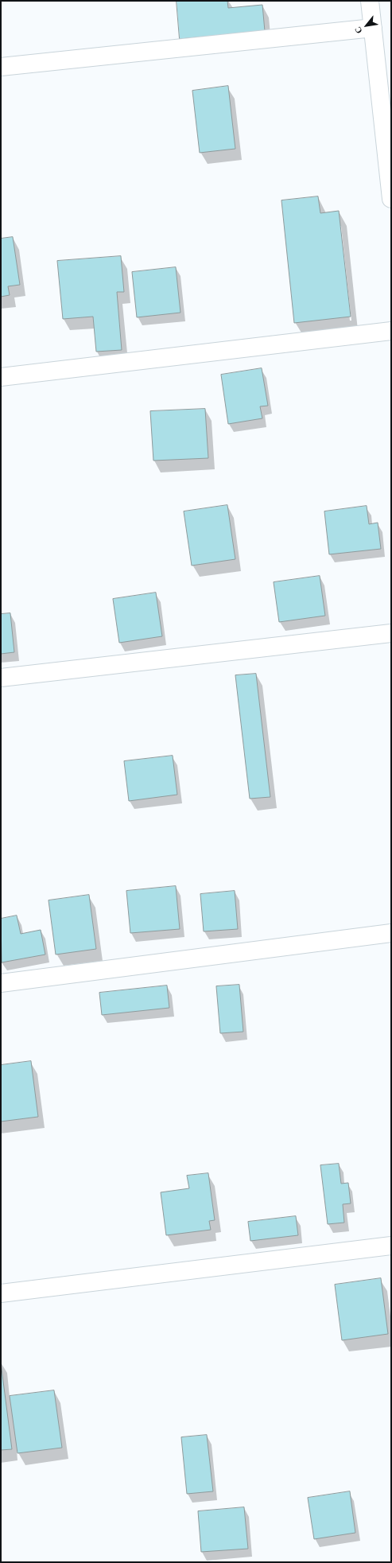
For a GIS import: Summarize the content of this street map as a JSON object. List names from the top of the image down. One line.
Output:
{"north":"bottom left"}
